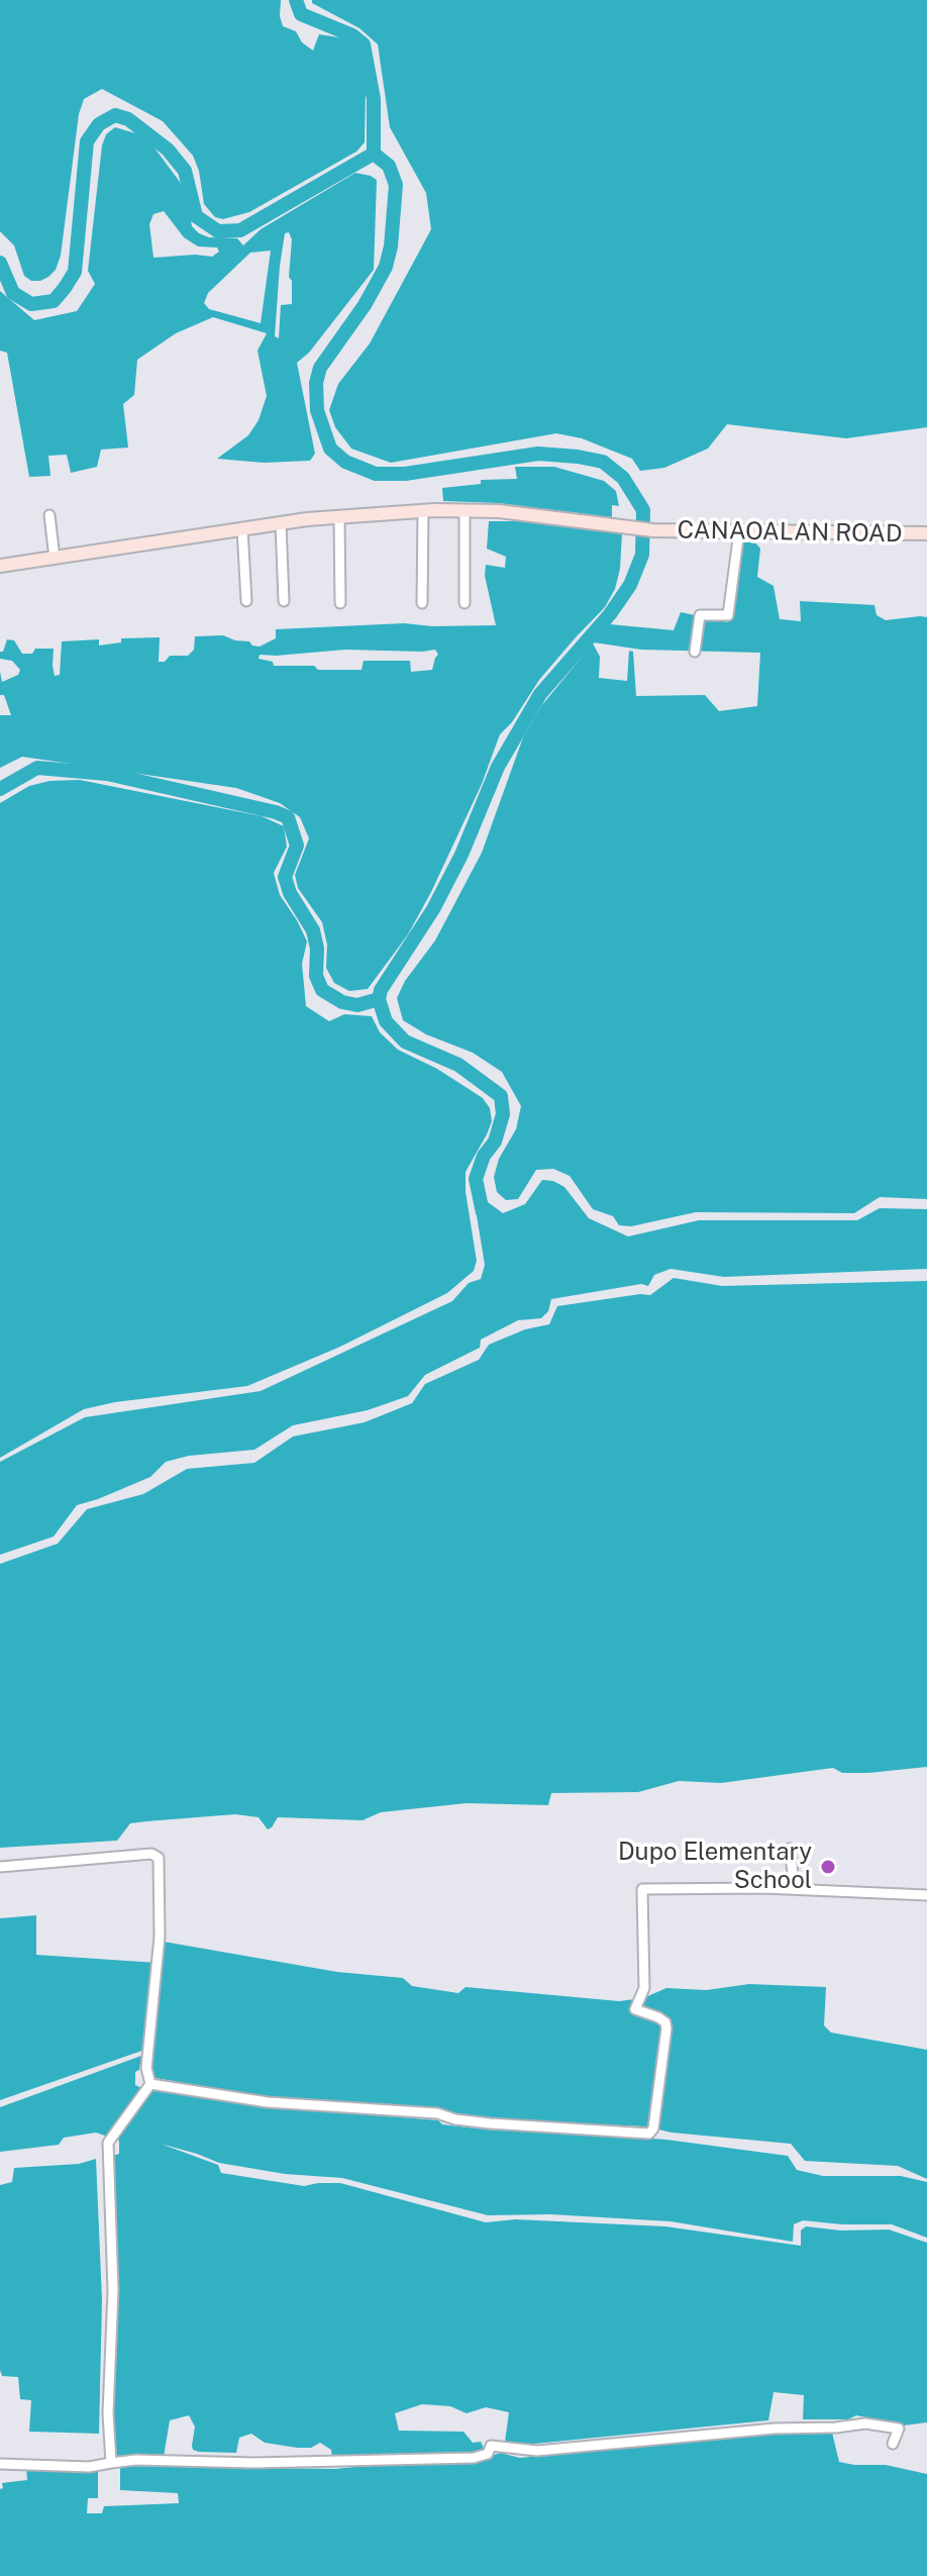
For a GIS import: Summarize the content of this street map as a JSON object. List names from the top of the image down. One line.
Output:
{"streets":{"street":["CANAOALAN ROAD"]},"places":["Dupo Elementary School"]}
